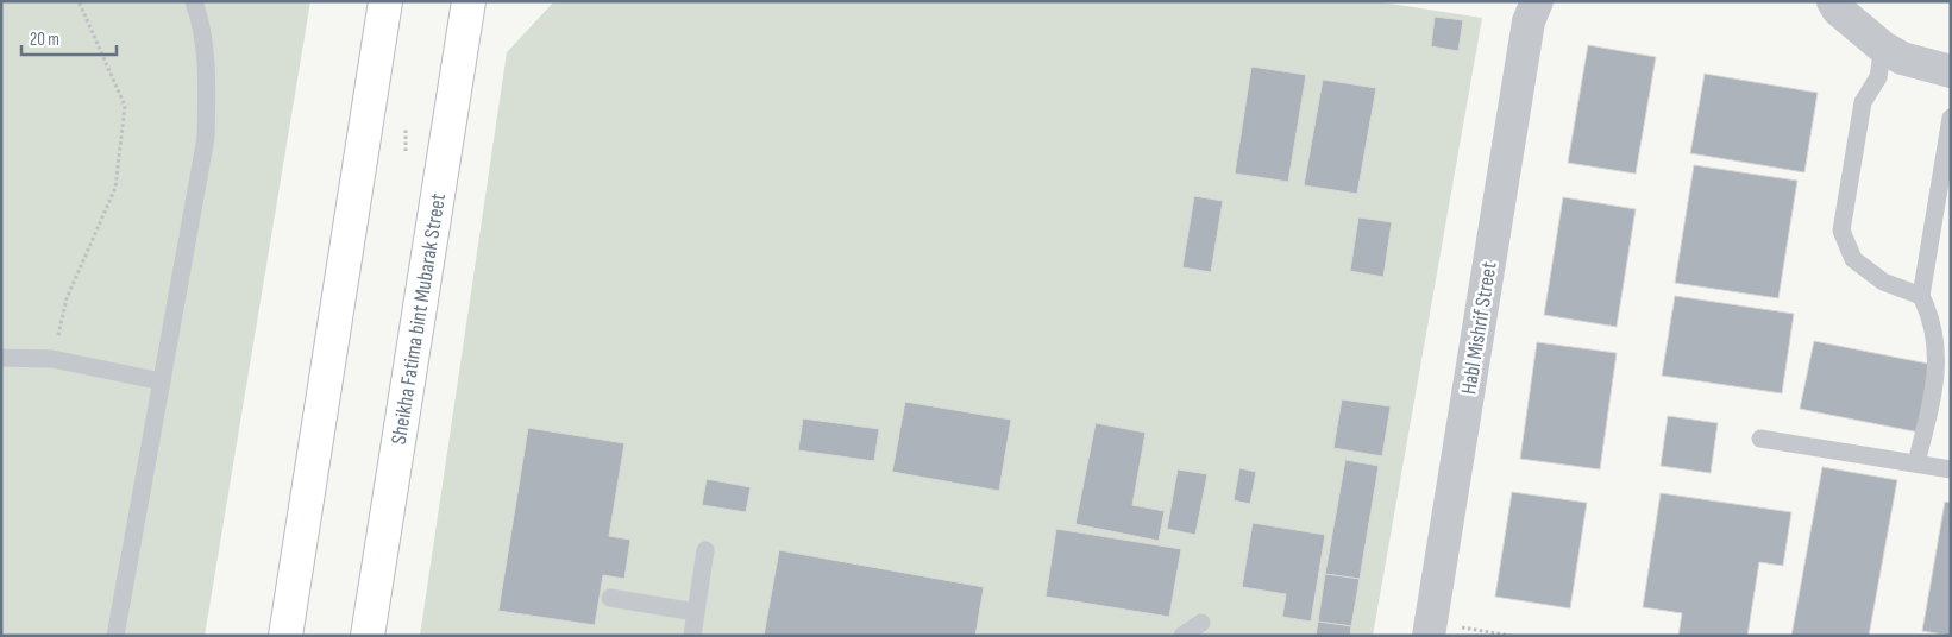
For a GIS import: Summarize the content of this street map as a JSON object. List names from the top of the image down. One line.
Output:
{"streets":{"main road":["Sheikha Fatima bint Mubarak Street"],"street":["Habl Mishrif Street"]},"scale_bar":"20 m"}
